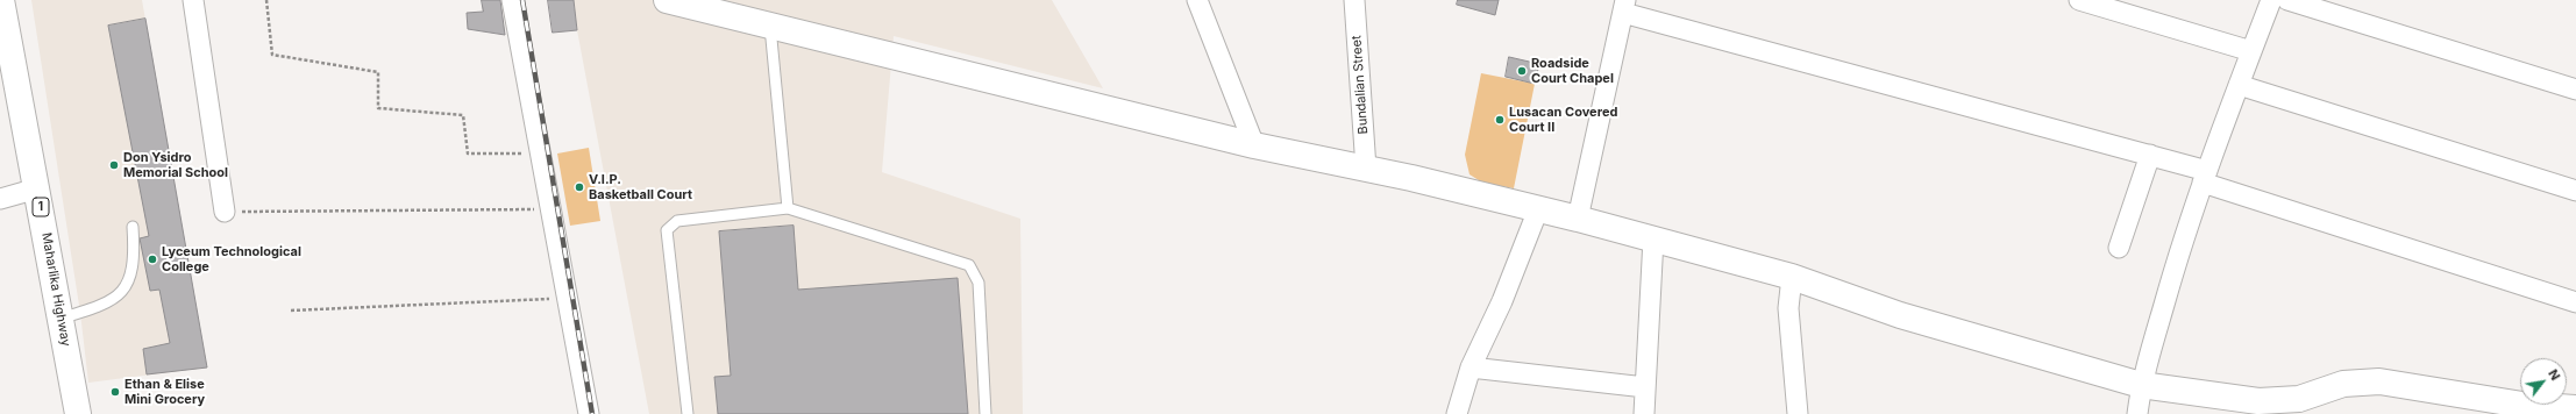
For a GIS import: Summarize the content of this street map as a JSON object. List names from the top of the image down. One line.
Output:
{"streets":{"main road":["1","Maharlika Highway"],"street":["Bundalian Street"]},"places":["Roadside Court Chapel","Lusacan Covered Court II","Don Ysidro Memorial School","V.I.P. Basketball Court","Lyceum Technological College","Ethan & Elise Mini Grocery"],"north":"top right"}
